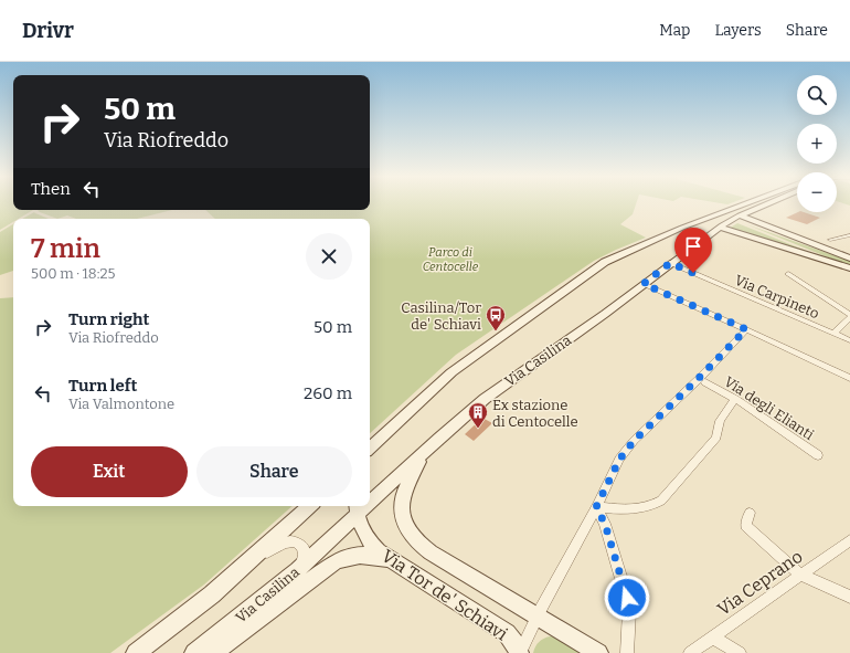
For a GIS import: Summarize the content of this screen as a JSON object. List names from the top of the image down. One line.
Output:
{"streets":{"main road":["Via Casilina","Via Tor de' Schiavi"],"street":["Via Carpineto","Via degli Elianti","Via Ceprano"]},"crossings":[["Via Carpineto","Via Casilina"],["Via Casilina","Via Tor de' Schiavi"]],"parks":["Parco di Centocelle"],"places":{"bus stop":["Casilina/Tor de' Schiavi"],"building":["Ex stazione di Centocelle"]},"page":{"header":"Drivr","nav":["Map","Layers","Share"],"map_buttons":["+","−"],"turn":["50 m","Via Riofreddo"],"then":"Then","heading":["7 min","500 m · 18:25"],"list":[{"name":"Turn right","note":"Via Riofreddo","value":"50 m"},{"name":"Turn left","note":"Via Valmontone","value":"260 m"}],"buttons":["Exit","Share"]}}
